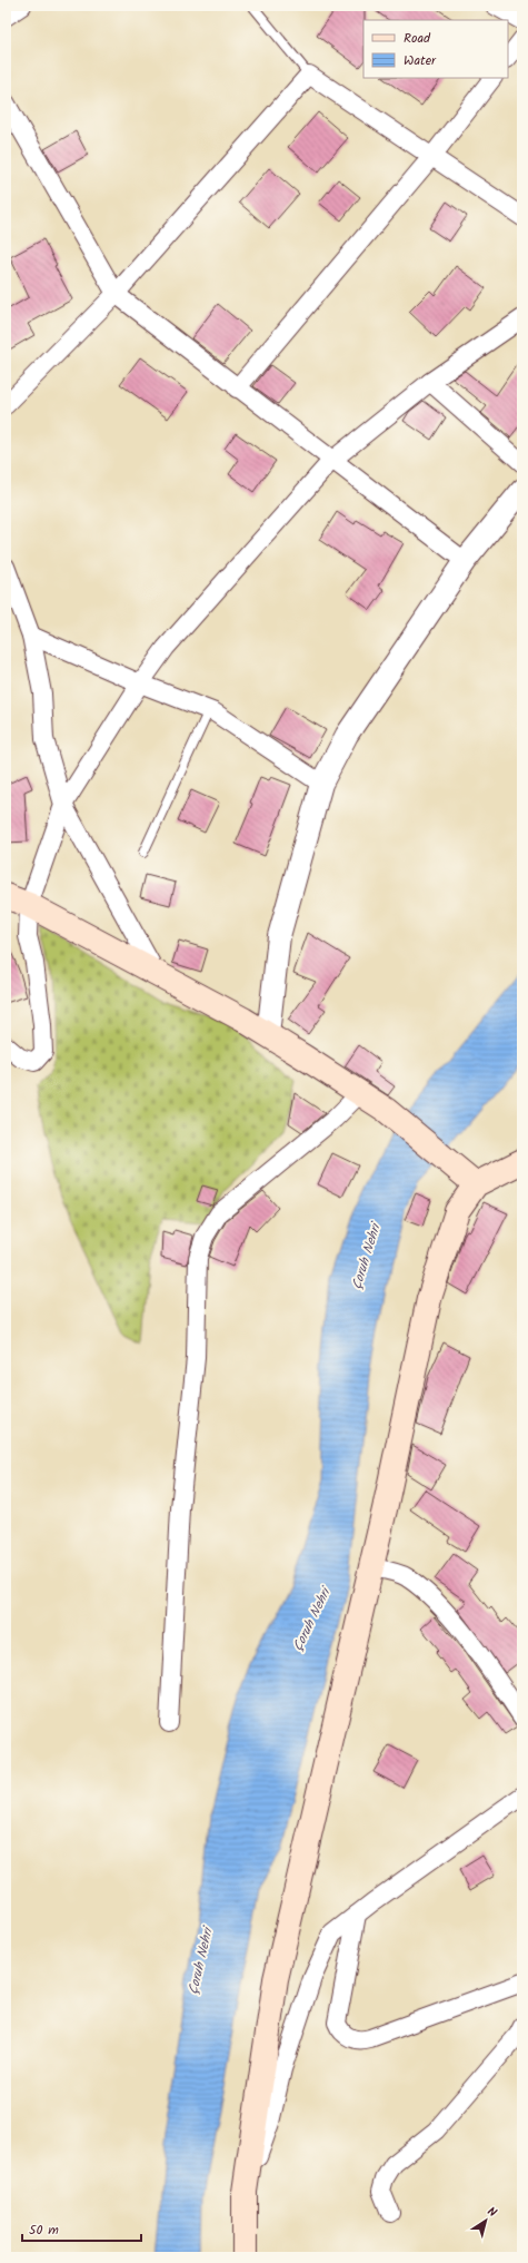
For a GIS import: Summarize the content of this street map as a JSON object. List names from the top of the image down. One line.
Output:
{"water":["Çoruh Nehri"],"legend":["Road","Water"],"scale_bar":"50 m","north":"top right"}
